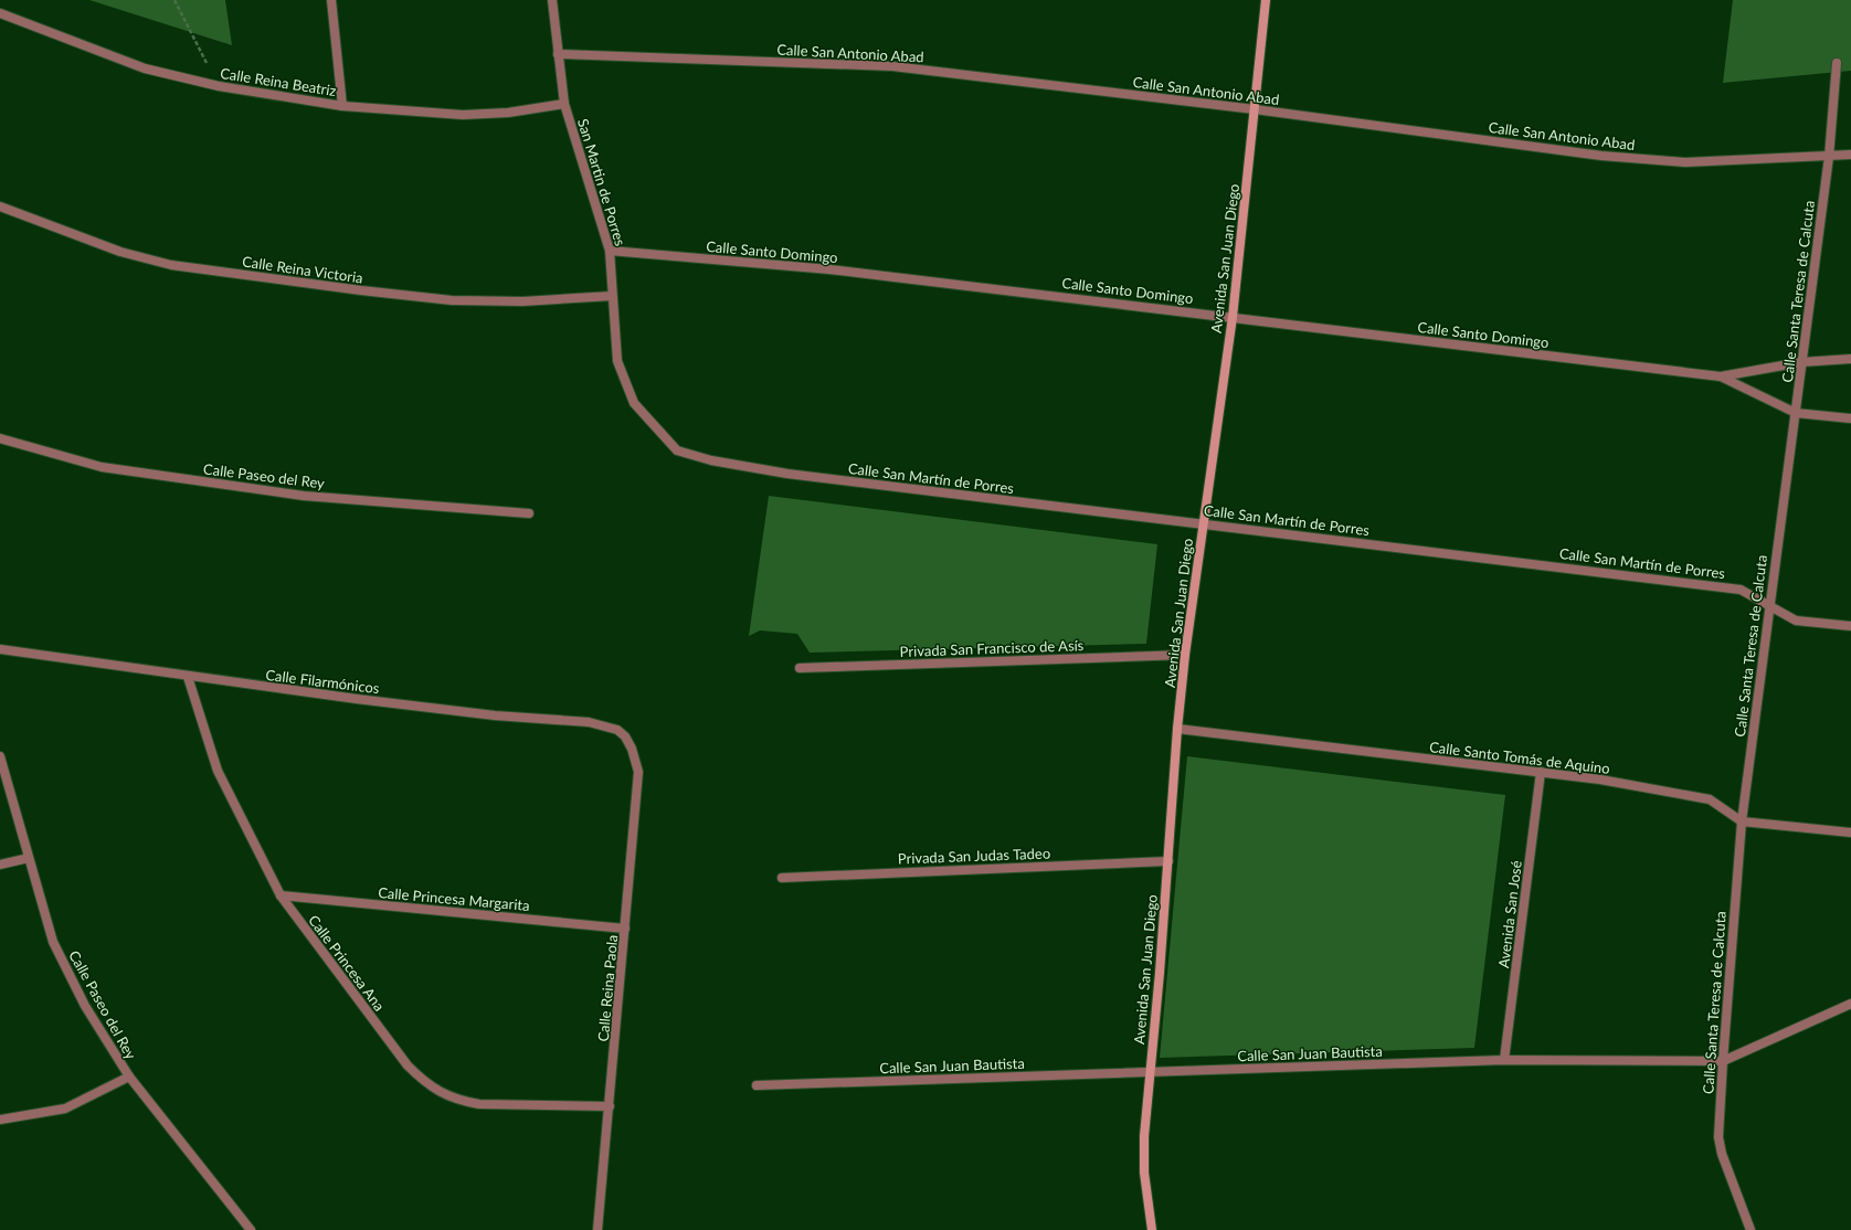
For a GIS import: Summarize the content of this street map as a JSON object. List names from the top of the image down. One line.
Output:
{"streets":{"street":["Calle San Antonio Abad","Calle Reina Beatriz","San Martin de Porres","Calle Santo Domingo","Avenida San Juan Diego","Calle Reina Victoria","Calle Santa Teresa de Calcuta","Calle Paseo del Rey","Calle San Martín de Porres","Privada San Francisco de Asís","Calle Filarmónicos","Calle Santo Tomás de Aquino","Privada San Judas Tadeo","Calle Princesa Margarita","Avenida San José","Calle Princesa Ana","Calle Reina Paola","Calle San Juan Bautista"]},"crossings":[["Calle San Antonio Abad","San Martin de Porres"],["Calle San Antonio Abad","Avenida San Juan Diego"],["Calle San Antonio Abad","Calle Santa Teresa de Calcuta"],["Calle Reina Beatriz","San Martin de Porres"],["San Martin de Porres","Calle Santo Domingo"],["San Martin de Porres","Calle Reina Victoria"],["San Martin de Porres","Calle San Martín de Porres"],["Calle Santo Domingo","Avenida San Juan Diego"],["Calle Santo Domingo","Calle Santa Teresa de Calcuta"],["Avenida San Juan Diego","Calle San Martín de Porres"],["Avenida San Juan Diego","Privada San Francisco de Asís"],["Avenida San Juan Diego","Calle Santo Tomás de Aquino"],["Avenida San Juan Diego","Privada San Judas Tadeo"],["Avenida San Juan Diego","Calle San Juan Bautista"],["Calle Santa Teresa de Calcuta","Calle San Martín de Porres"],["Calle Santa Teresa de Calcuta","Calle Santo Tomás de Aquino"],["Calle Santa Teresa de Calcuta","Calle San Juan Bautista"],["Calle Filarmónicos","Calle Princesa Ana"],["Calle Filarmónicos","Calle Reina Paola"],["Calle Santo Tomás de Aquino","Avenida San José"],["Calle Princesa Margarita","Calle Princesa Ana"],["Calle Princesa Margarita","Calle Reina Paola"],["Avenida San José","Calle San Juan Bautista"],["Calle Princesa Ana","Calle Reina Paola"]]}
